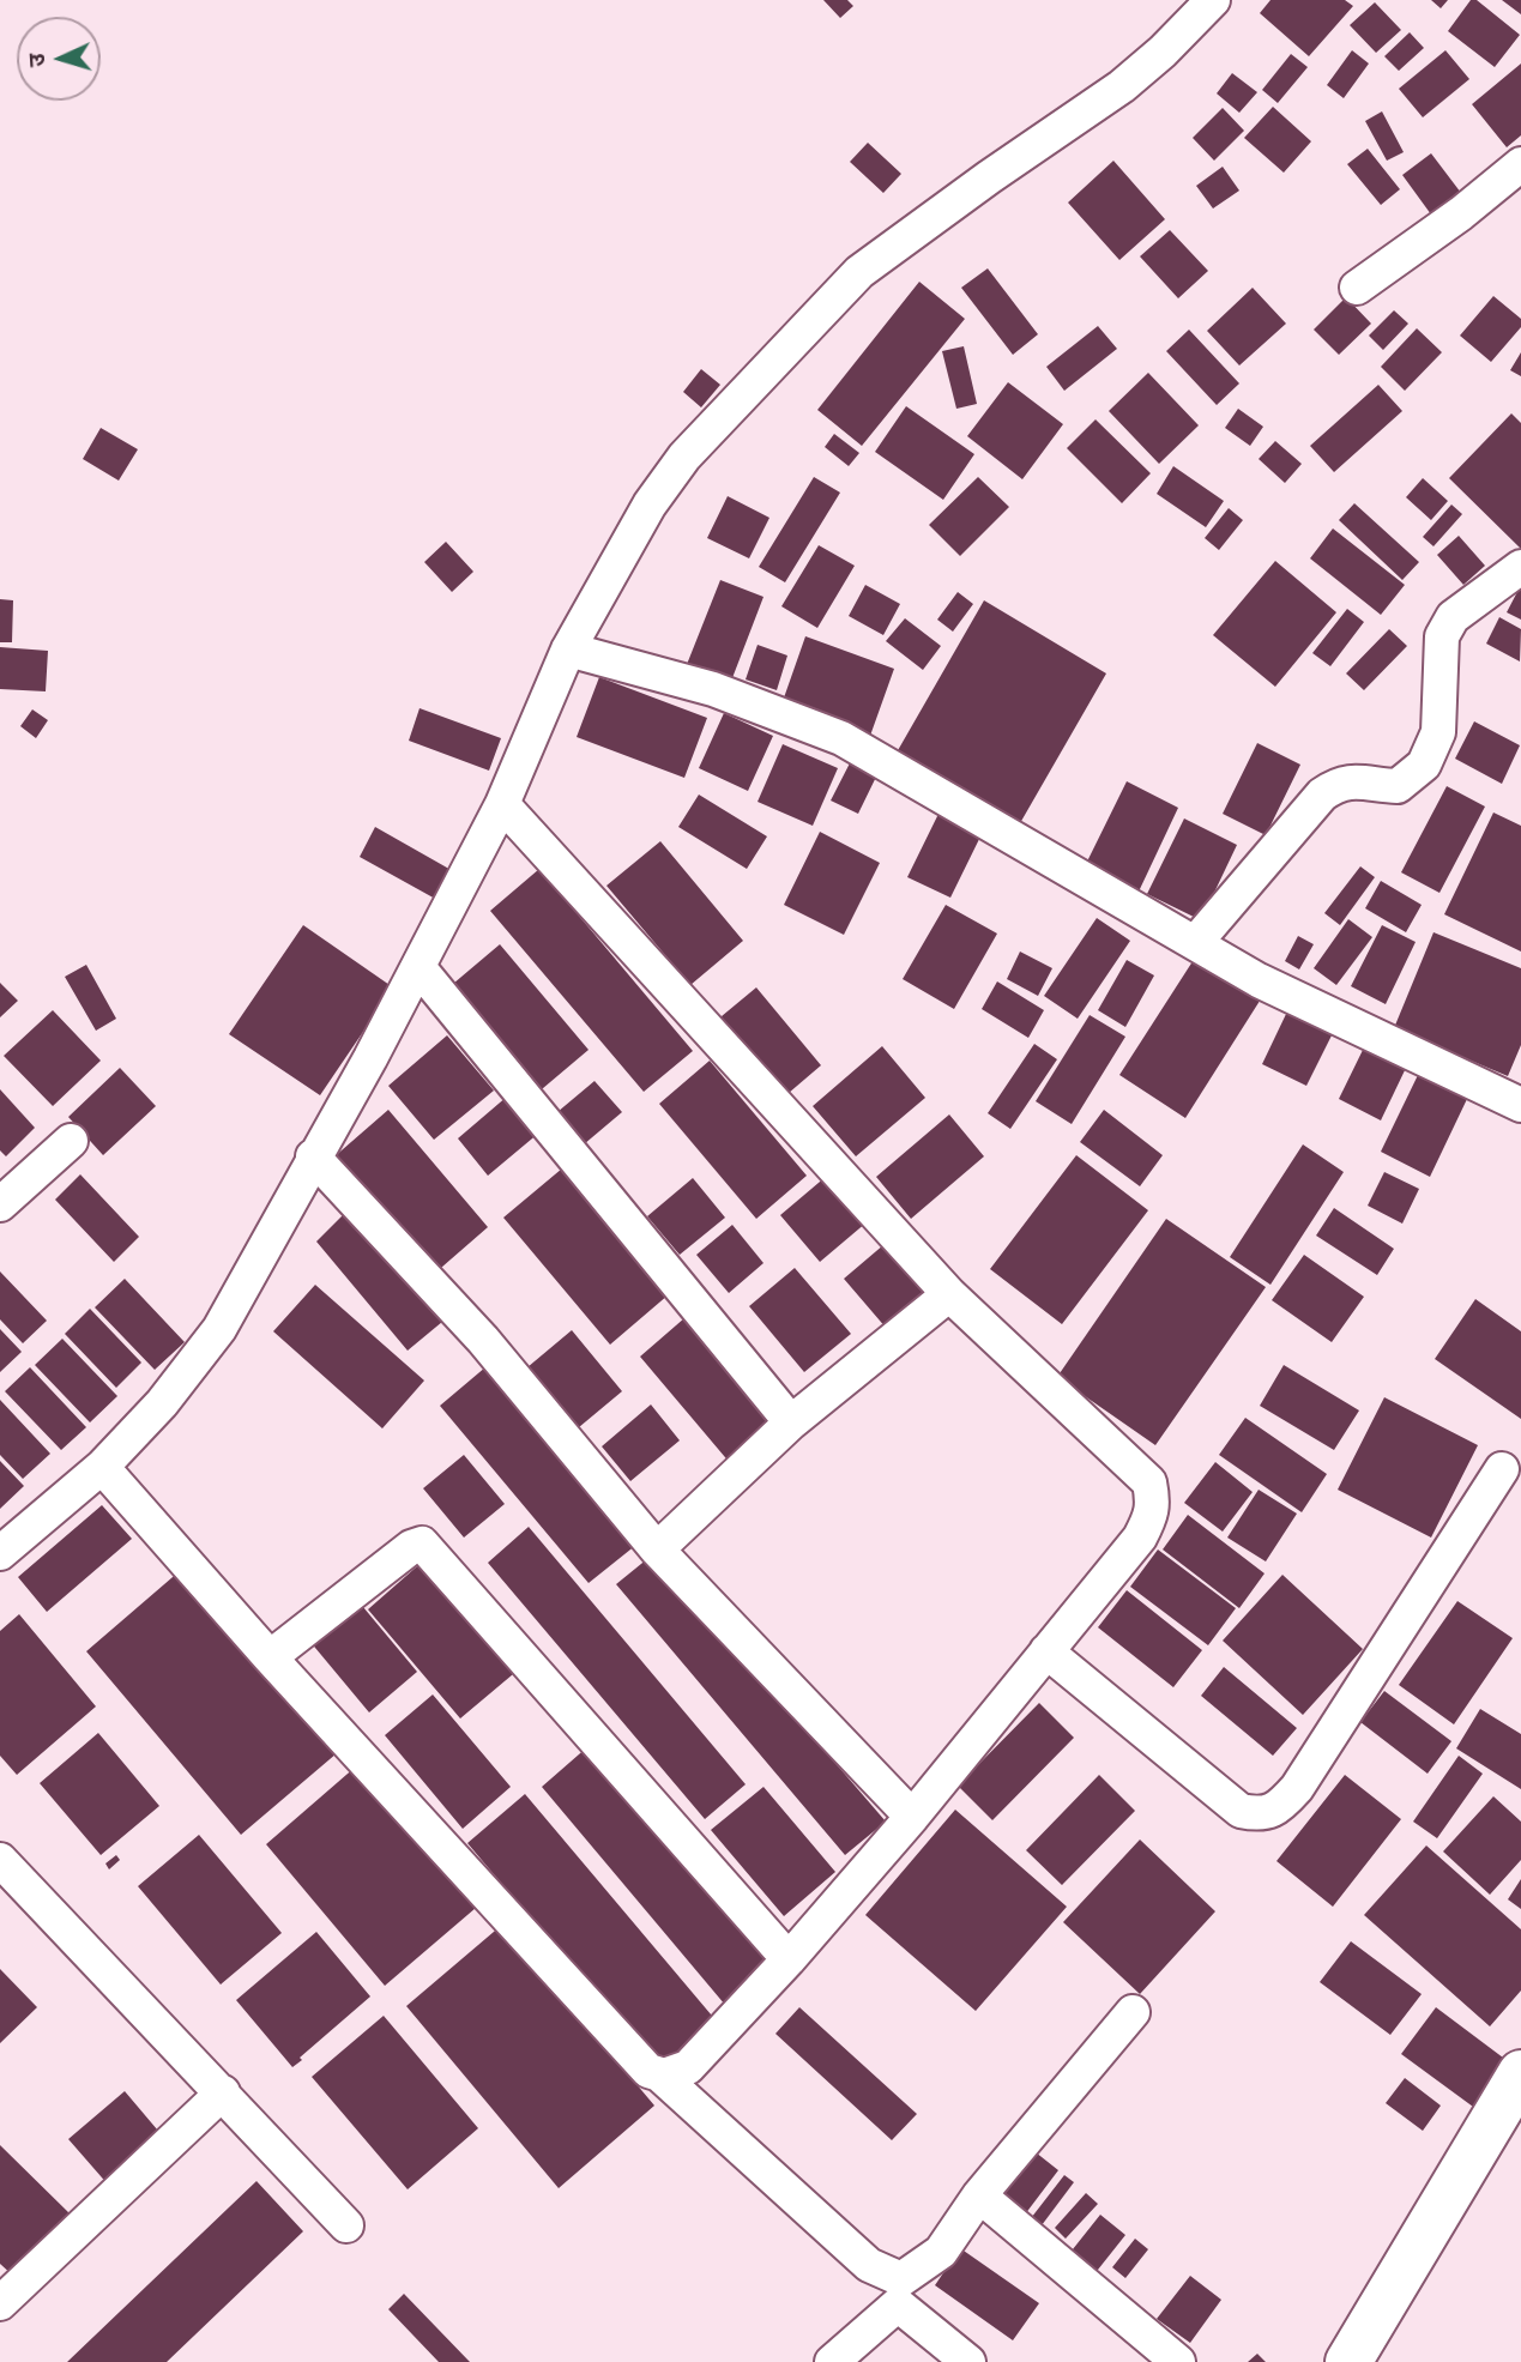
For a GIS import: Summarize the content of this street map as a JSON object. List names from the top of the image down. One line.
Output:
{"north":"left"}
